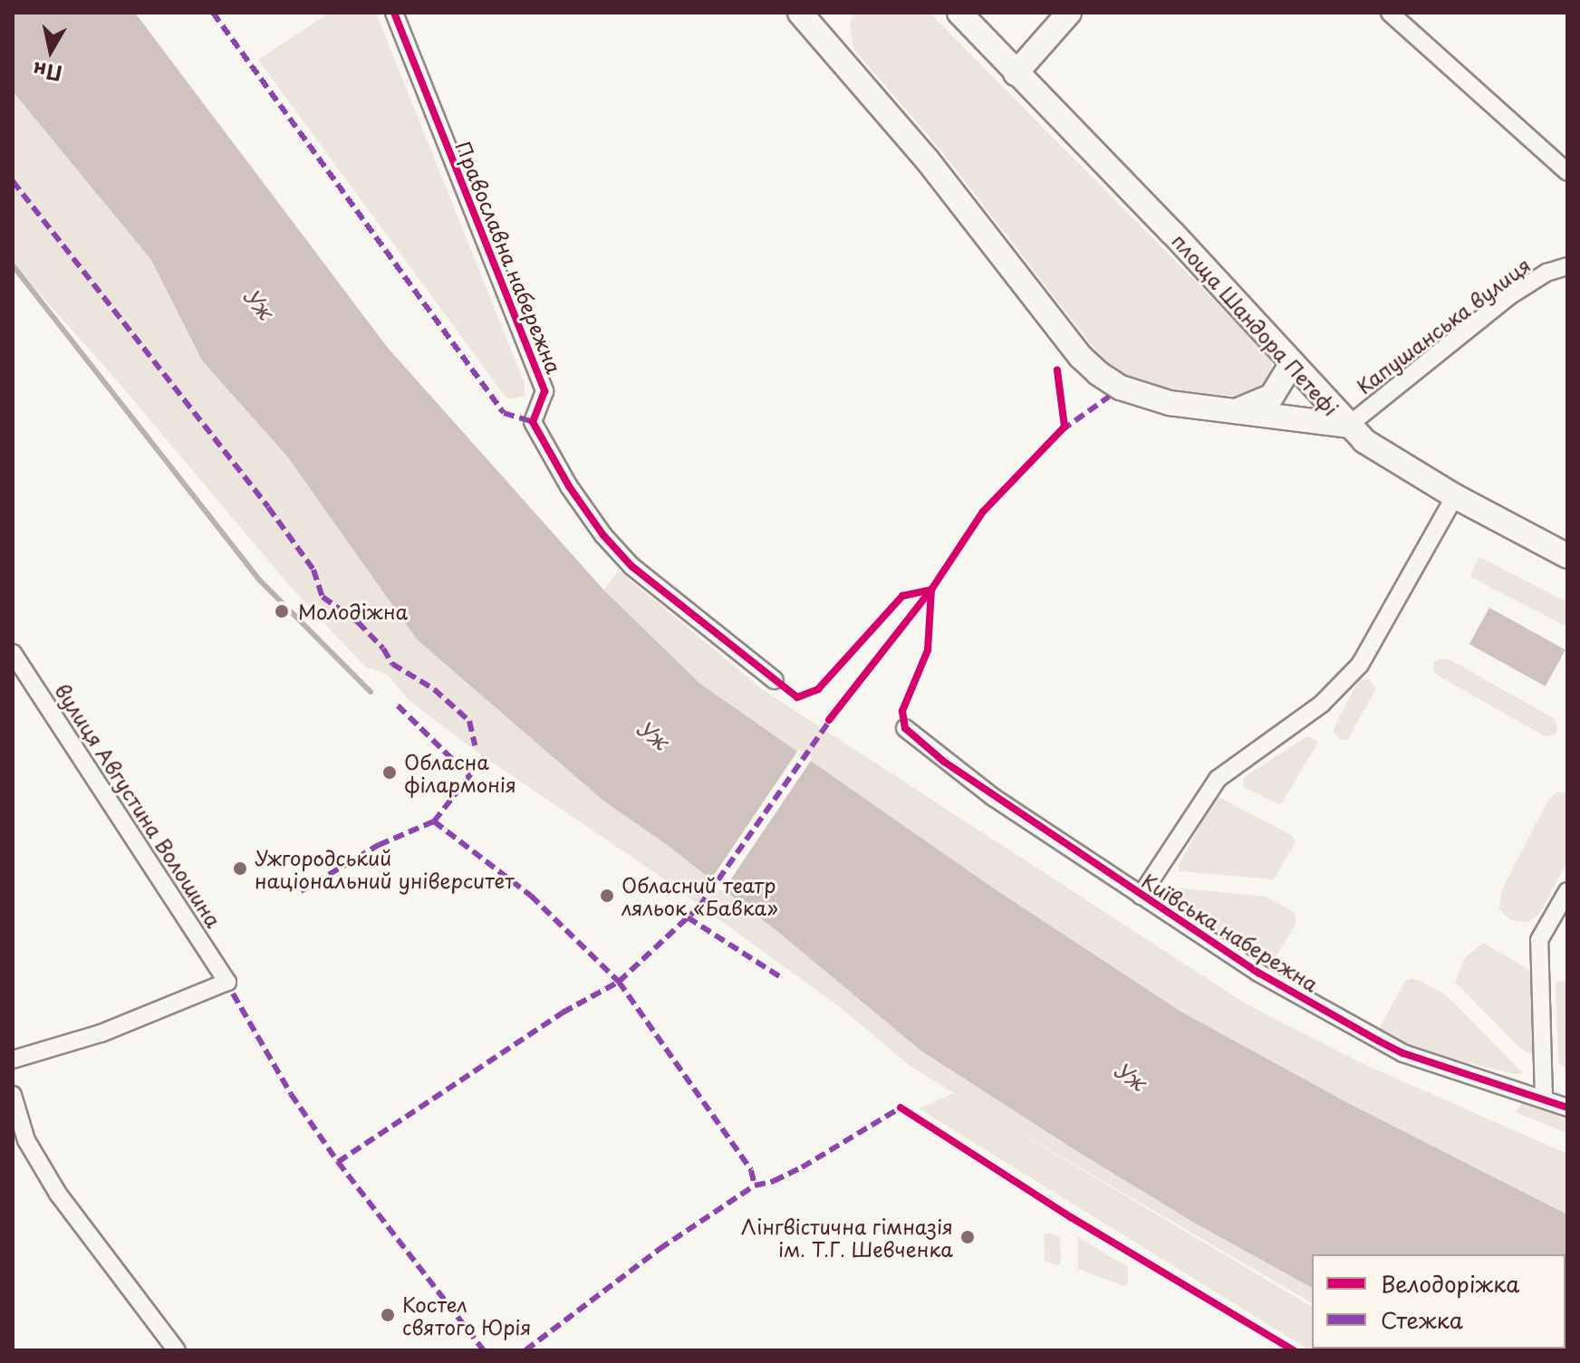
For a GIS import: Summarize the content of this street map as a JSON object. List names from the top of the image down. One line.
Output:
{"streets":{"main road":["площа Шандора Петефі"],"street":["Православна набережна","Капушанська вулиця","вулиця Августина Волошина","Київська набережна"]},"crossings":[["площа Шандора Петефі","Капушанська вулиця"]],"water":["Уж"],"places":["Молодіжна","Обласна філармонія","Ужгородський національний університет","Обласний театр ляльок «Бавка»","Лінгвістична гімназія ім. Т.Г. Шевченка","Костел святого Юрія"],"legend":["Велодоріжка","Стежка"],"north":"bottom"}
